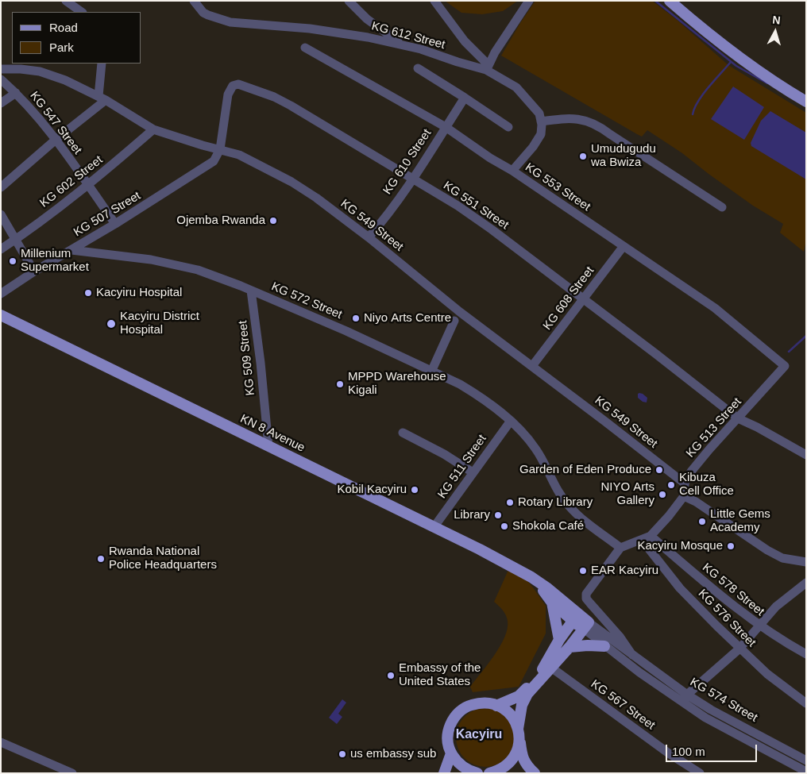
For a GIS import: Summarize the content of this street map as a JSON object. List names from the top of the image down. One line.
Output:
{"streets":{"main road":["KN 8 Avenue"],"street":["KG 612 Street","KG 547 Street","KG 610 Street","KG 602 Street","KG 553 Street","KG 551 Street","KG 507 Street","KG 549 Street","KG 608 Street","KG 572 Street","KG 509 Street","KG 513 Street","KG 511 Street","KG 578 Street","KG 576 Street","KG 574 Street","KG 567 Street"]},"crossings":[["KG 547 Street","KG 602 Street"],["KG 547 Street","KG 507 Street"],["KG 610 Street","KG 553 Street"],["KG 610 Street","KG 551 Street"],["KG 610 Street","KG 549 Street"],["KG 602 Street","KG 549 Street"],["KG 553 Street","KG 608 Street"],["KG 553 Street","KG 513 Street"],["KG 551 Street","KG 507 Street"],["KG 551 Street","KG 549 Street"],["KG 551 Street","KG 608 Street"],["KG 551 Street","KG 513 Street"],["KG 507 Street","KG 549 Street"],["KG 507 Street","KG 572 Street"],["KG 549 Street","KG 608 Street"],["KG 549 Street","KG 513 Street"],["KG 572 Street","KG 509 Street"],["KG 572 Street","KG 511 Street"],["KG 572 Street","KG 574 Street"],["KG 509 Street","KN 8 Avenue"],["KN 8 Avenue","KG 511 Street"]],"districts":["Kacyiru"],"places":["Umudugudu wa Bwiza","Ojemba Rwanda","Millenium Supermarket","Kacyiru Hospital","Niyo Arts Centre","Kacyiru District Hospital","MPPD Warehouse Kigali","Garden of Eden Produce","Kibuza Cell Office","Kobil Kacyiru","NIYO Arts Gallery","Rotary Library","Library","Little Gems Academy","Shokola Café","Kacyiru Mosque","Rwanda National Police Headquarters","EAR Kacyiru","Embassy of the United States","us embassy sub"],"legend":["Road","Park"],"scale_bar":"100 m","north":"top"}
